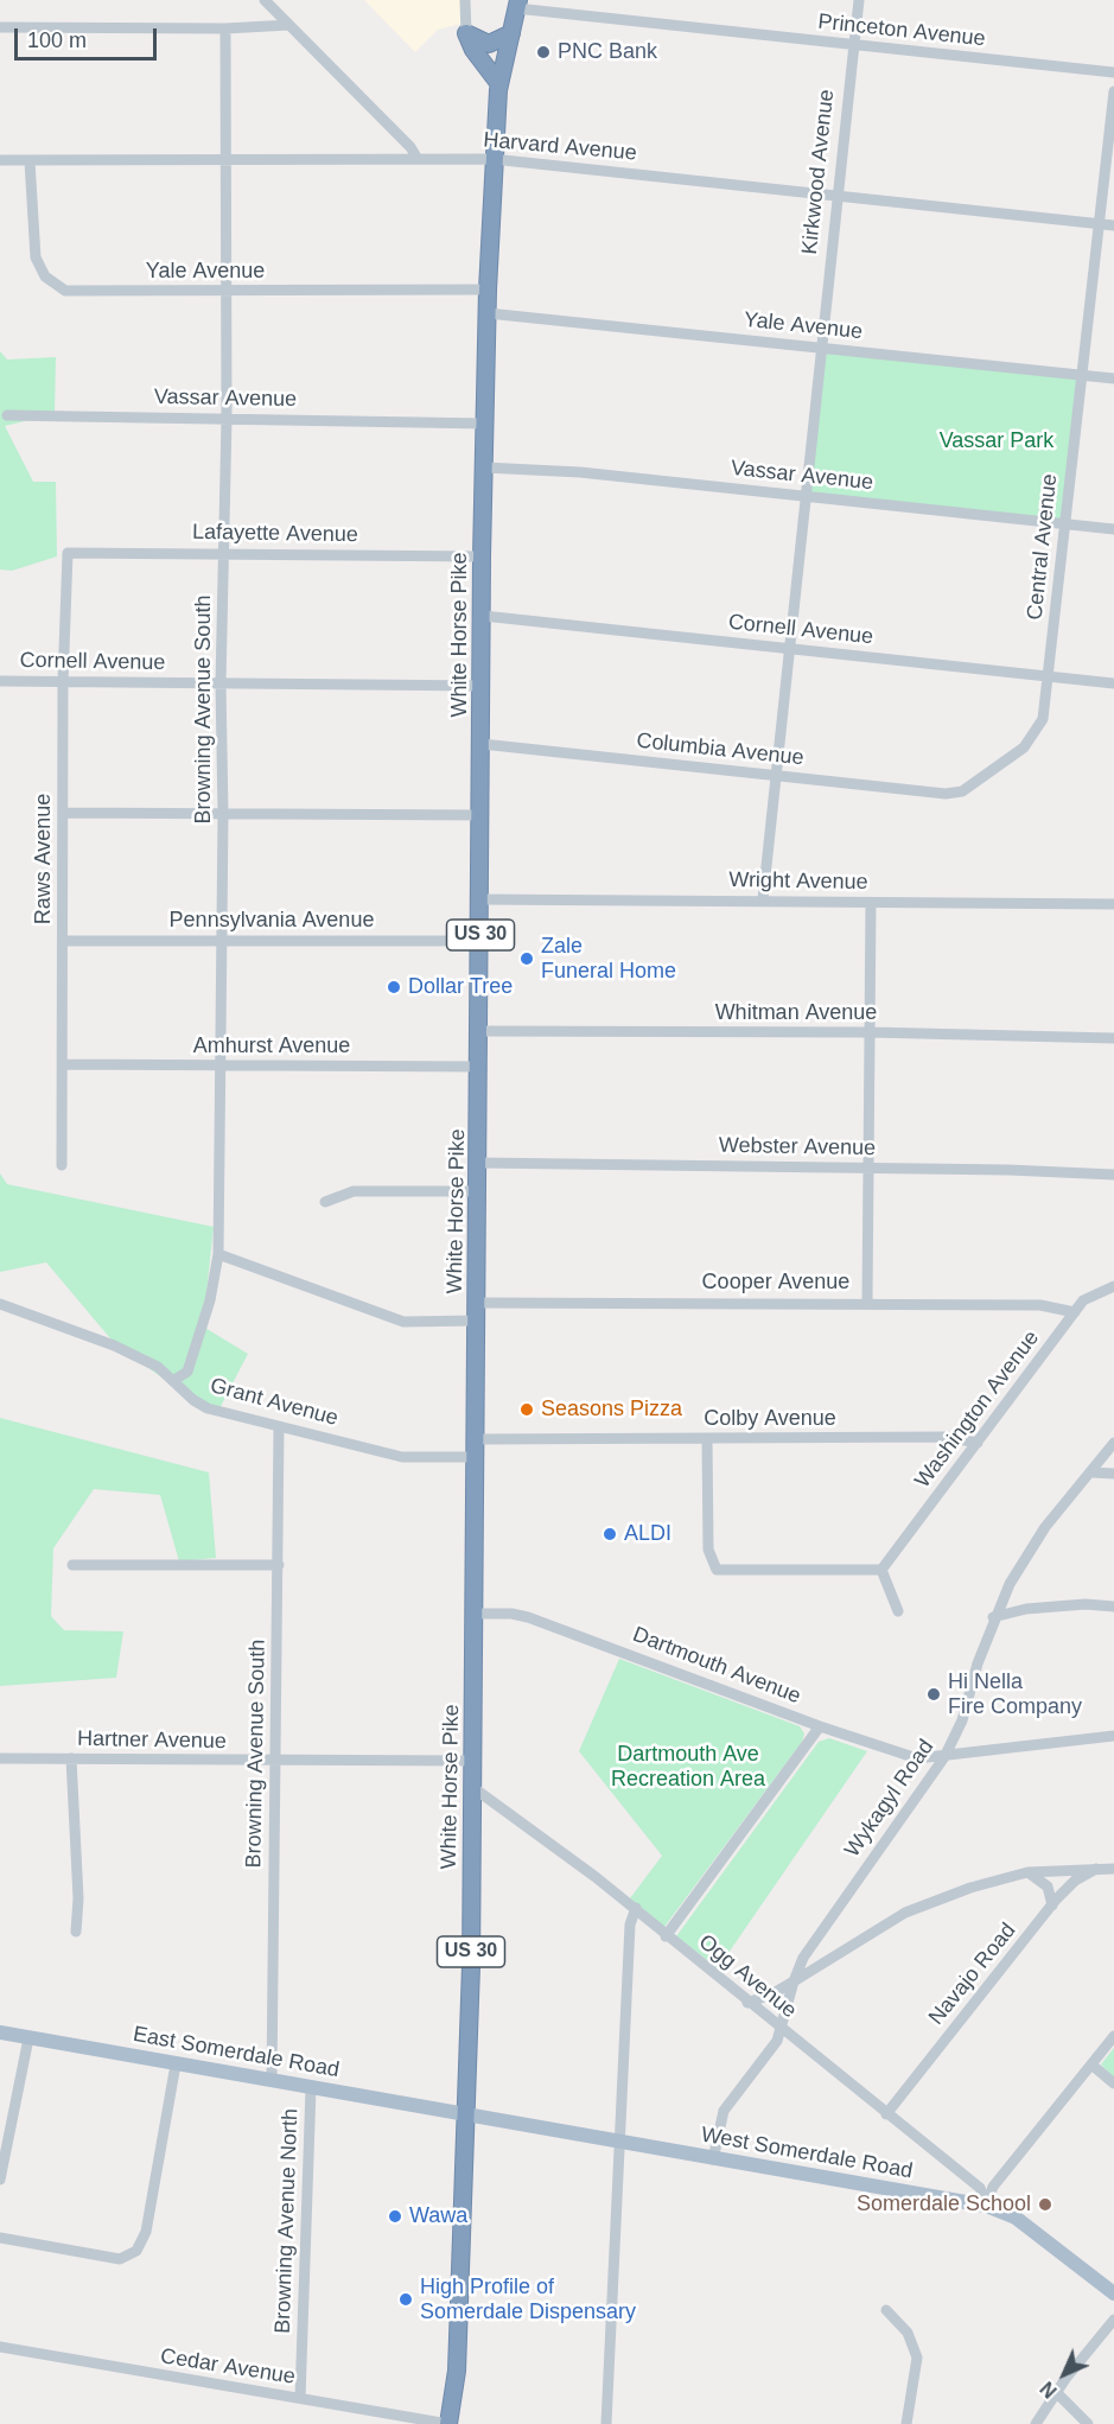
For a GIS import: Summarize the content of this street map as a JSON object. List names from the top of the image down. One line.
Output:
{"streets":{"highway":["White Horse Pike","US 30"],"main road":["East Somerdale Road","West Somerdale Road"],"street":["Princeton Avenue","Harvard Avenue","Kirkwood Avenue","Yale Avenue","Vassar Avenue","Lafayette Avenue","Central Avenue","Cornell Avenue","Browning Avenue South","Columbia Avenue","Raws Avenue","Wright Avenue","Pennsylvania Avenue","Whitman Avenue","Amhurst Avenue","Webster Avenue","Cooper Avenue","Grant Avenue","Washington Avenue","Colby Avenue","Dartmouth Avenue","Hartner Avenue","Wykagyl Road","Navajo Road","Ogg Avenue","Browning Avenue North","Cedar Avenue"]},"crossings":[["Princeton Avenue","Kirkwood Avenue"],["Princeton Avenue","White Horse Pike"],["Harvard Avenue","Kirkwood Avenue"],["Harvard Avenue","Yale Avenue"],["Harvard Avenue","Central Avenue"],["Harvard Avenue","White Horse Pike"],["Harvard Avenue","Browning Avenue South"],["Kirkwood Avenue","Yale Avenue"],["Kirkwood Avenue","Vassar Avenue"],["Kirkwood Avenue","Cornell Avenue"],["Kirkwood Avenue","Columbia Avenue"],["Kirkwood Avenue","Wright Avenue"],["Yale Avenue","Central Avenue"],["Yale Avenue","White Horse Pike"],["Yale Avenue","Browning Avenue South"],["Vassar Avenue","Central Avenue"],["Vassar Avenue","White Horse Pike"],["Vassar Avenue","Browning Avenue South"],["Lafayette Avenue","White Horse Pike"],["Lafayette Avenue","Browning Avenue South"],["Lafayette Avenue","Raws Avenue"],["Central Avenue","Cornell Avenue"],["Central Avenue","Columbia Avenue"],["Cornell Avenue","White Horse Pike"],["Cornell Avenue","Browning Avenue South"],["Cornell Avenue","Raws Avenue"],["White Horse Pike","Columbia Avenue"],["White Horse Pike","Wright Avenue"],["White Horse Pike","Pennsylvania Avenue"],["White Horse Pike","Whitman Avenue"],["White Horse Pike","Amhurst Avenue"],["White Horse Pike","Webster Avenue"],["White Horse Pike","Cooper Avenue"],["White Horse Pike","Grant Avenue"],["White Horse Pike","Colby Avenue"],["White Horse Pike","Dartmouth Avenue"],["White Horse Pike","Hartner Avenue"],["White Horse Pike","Ogg Avenue"],["White Horse Pike","East Somerdale Road"],["White Horse Pike","West Somerdale Road"],["White Horse Pike","Cedar Avenue"],["Browning Avenue South","Pennsylvania Avenue"],["Browning Avenue South","Amhurst Avenue"],["Browning Avenue South","Grant Avenue"],["Browning Avenue South","Hartner Avenue"],["Browning Avenue South","East Somerdale Road"],["Raws Avenue","Pennsylvania Avenue"],["Raws Avenue","Amhurst Avenue"],["Cooper Avenue","Washington Avenue"],["Washington Avenue","Colby Avenue"],["Dartmouth Avenue","Wykagyl Road"],["Wykagyl Road","Ogg Avenue"],["Wykagyl Road","West Somerdale Road"],["Navajo Road","Ogg Avenue"],["Ogg Avenue","West Somerdale Road"],["East Somerdale Road","West Somerdale Road"],["East Somerdale Road","Browning Avenue North"],["Browning Avenue North","Cedar Avenue"]],"parks":["Vassar Park","Dartmouth Ave Recreation Area"],"places":["PNC Bank","Zale Funeral Home","Dollar Tree","Seasons Pizza","ALDI","Hi Nella Fire Company","Somerdale School","Wawa","High Profile of Somerdale Dispensary"],"scale_bar":"100 m","north":"bottom left"}
